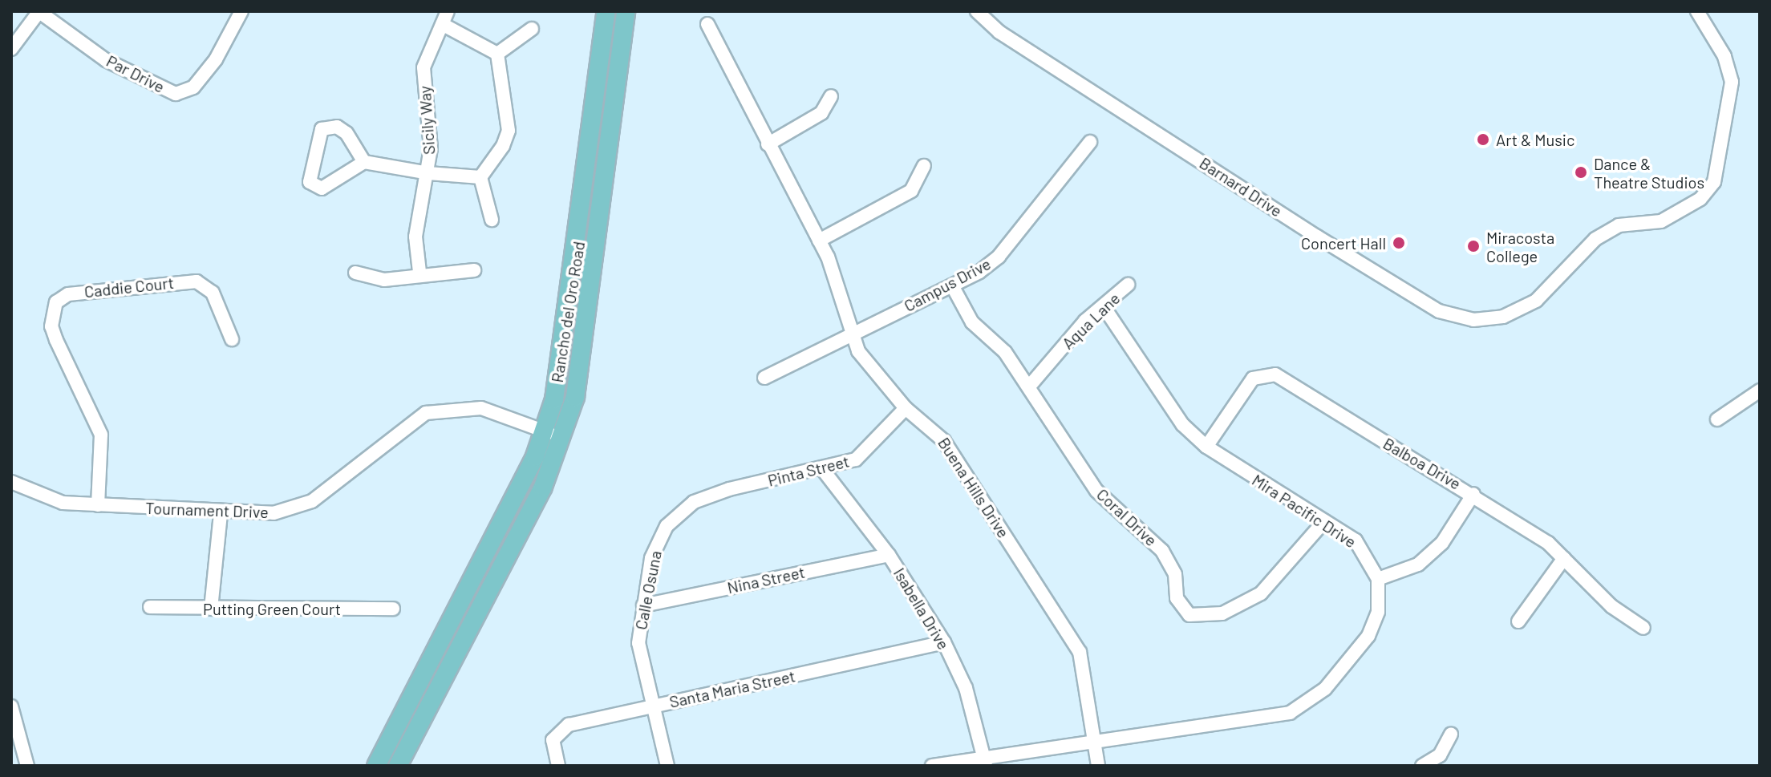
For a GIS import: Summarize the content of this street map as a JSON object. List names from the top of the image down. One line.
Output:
{"streets":{"main road":["Rancho del Oro Road"],"street":["Par Drive","Sicily Way","Barnard Drive","Campus Drive","Caddie Court","Aqua Lane","Balboa Drive","Pinta Street","Buena Hills Drive","Tournament Drive","Mira Pacific Drive","Coral Drive","Nina Street","Calle Osuna","Putting Green Court","Isabella Drive","Santa Maria Street"]},"crossings":[["Campus Drive","Buena Hills Drive"],["Campus Drive","Coral Drive"],["Caddie Court","Tournament Drive"],["Rancho del Oro Road","Tournament Drive"],["Aqua Lane","Mira Pacific Drive"],["Aqua Lane","Coral Drive"],["Balboa Drive","Mira Pacific Drive"],["Pinta Street","Buena Hills Drive"],["Pinta Street","Calle Osuna"],["Pinta Street","Isabella Drive"],["Mira Pacific Drive","Coral Drive"],["Nina Street","Calle Osuna"],["Nina Street","Isabella Drive"],["Calle Osuna","Santa Maria Street"],["Isabella Drive","Santa Maria Street"]],"places":["Art & Music","Dance & Theatre Studios","Concert Hall","Miracosta College"]}
